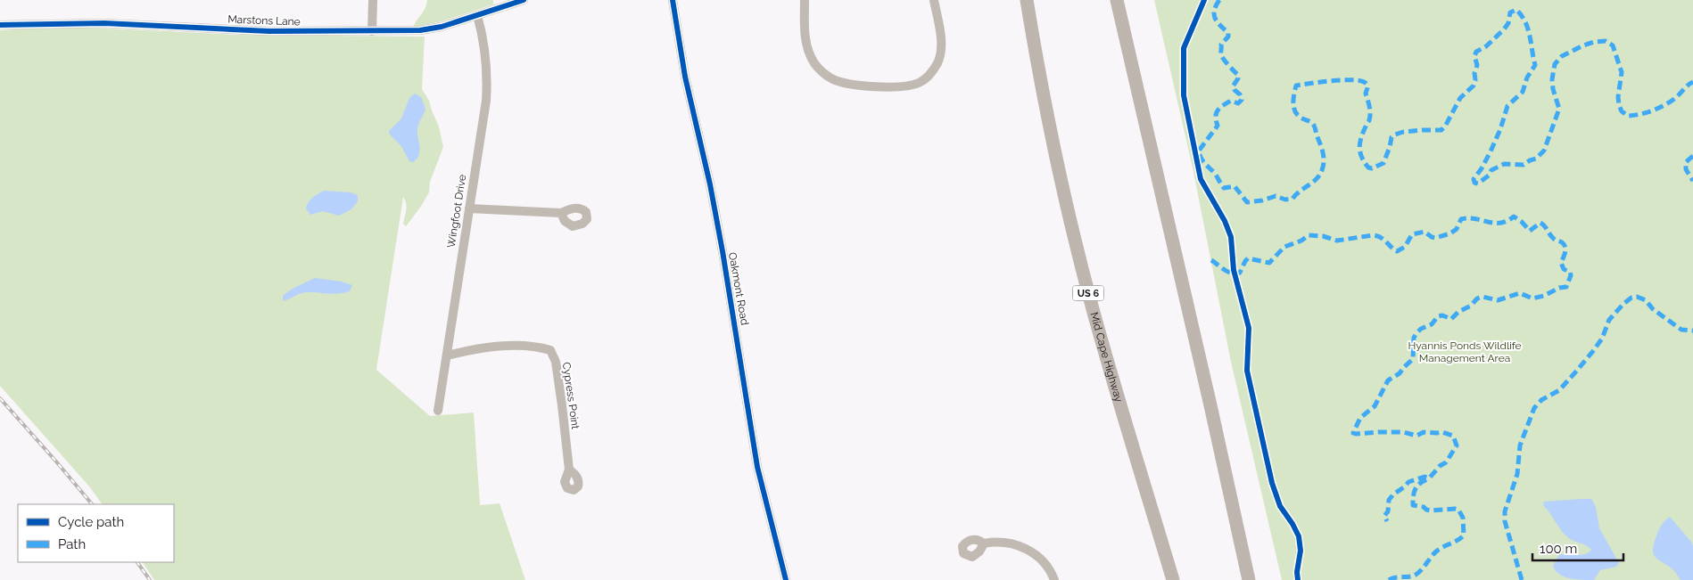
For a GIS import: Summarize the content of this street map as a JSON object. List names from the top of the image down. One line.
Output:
{"streets":{"highway":["US 6","Mid Cape Highway"],"street":["Marstons Lane","Wingfoot Drive","Oakmont Road","Cypress Point"]},"crossings":[["Marstons Lane","Wingfoot Drive"],["Wingfoot Drive","Cypress Point"]],"parks":["Hyannis Ponds Wildlife Management Area"],"legend":["Cycle path","Path"],"scale_bar":"100 m"}
